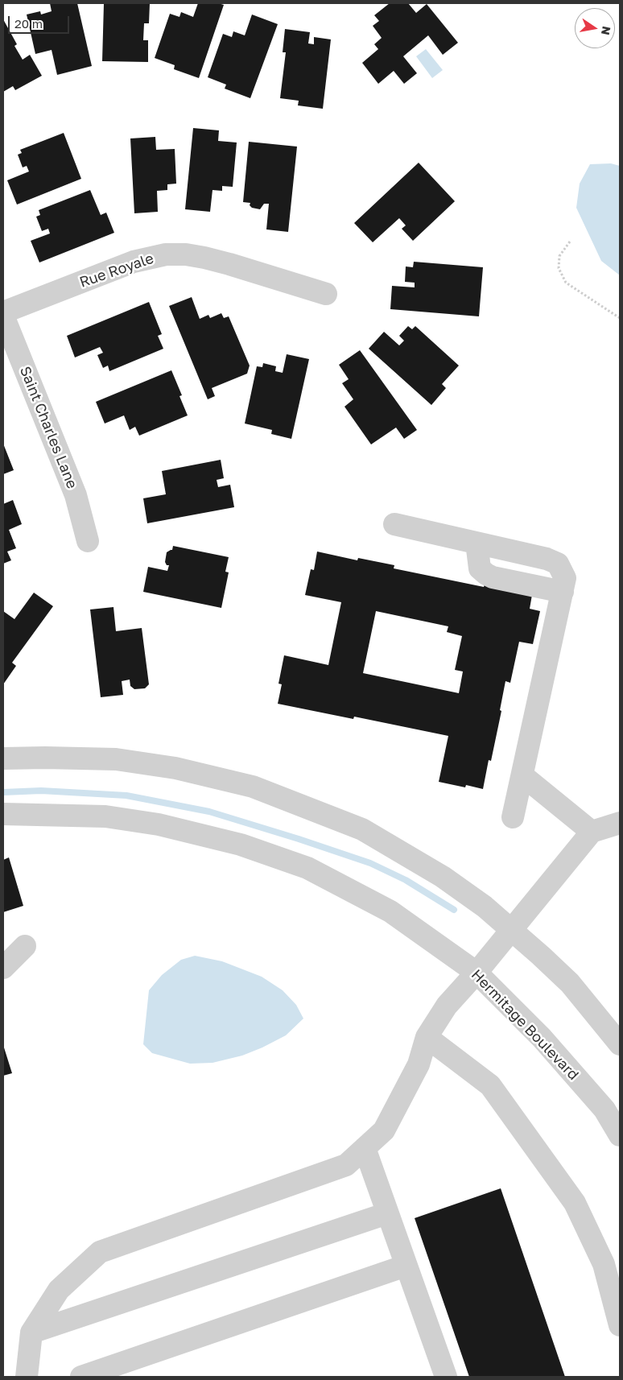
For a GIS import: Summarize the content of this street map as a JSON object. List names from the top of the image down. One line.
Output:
{"streets":{"street":["Rue Royale","Saint Charles Lane","Hermitage Boulevard"]},"scale_bar":"20 m","north":"right"}
